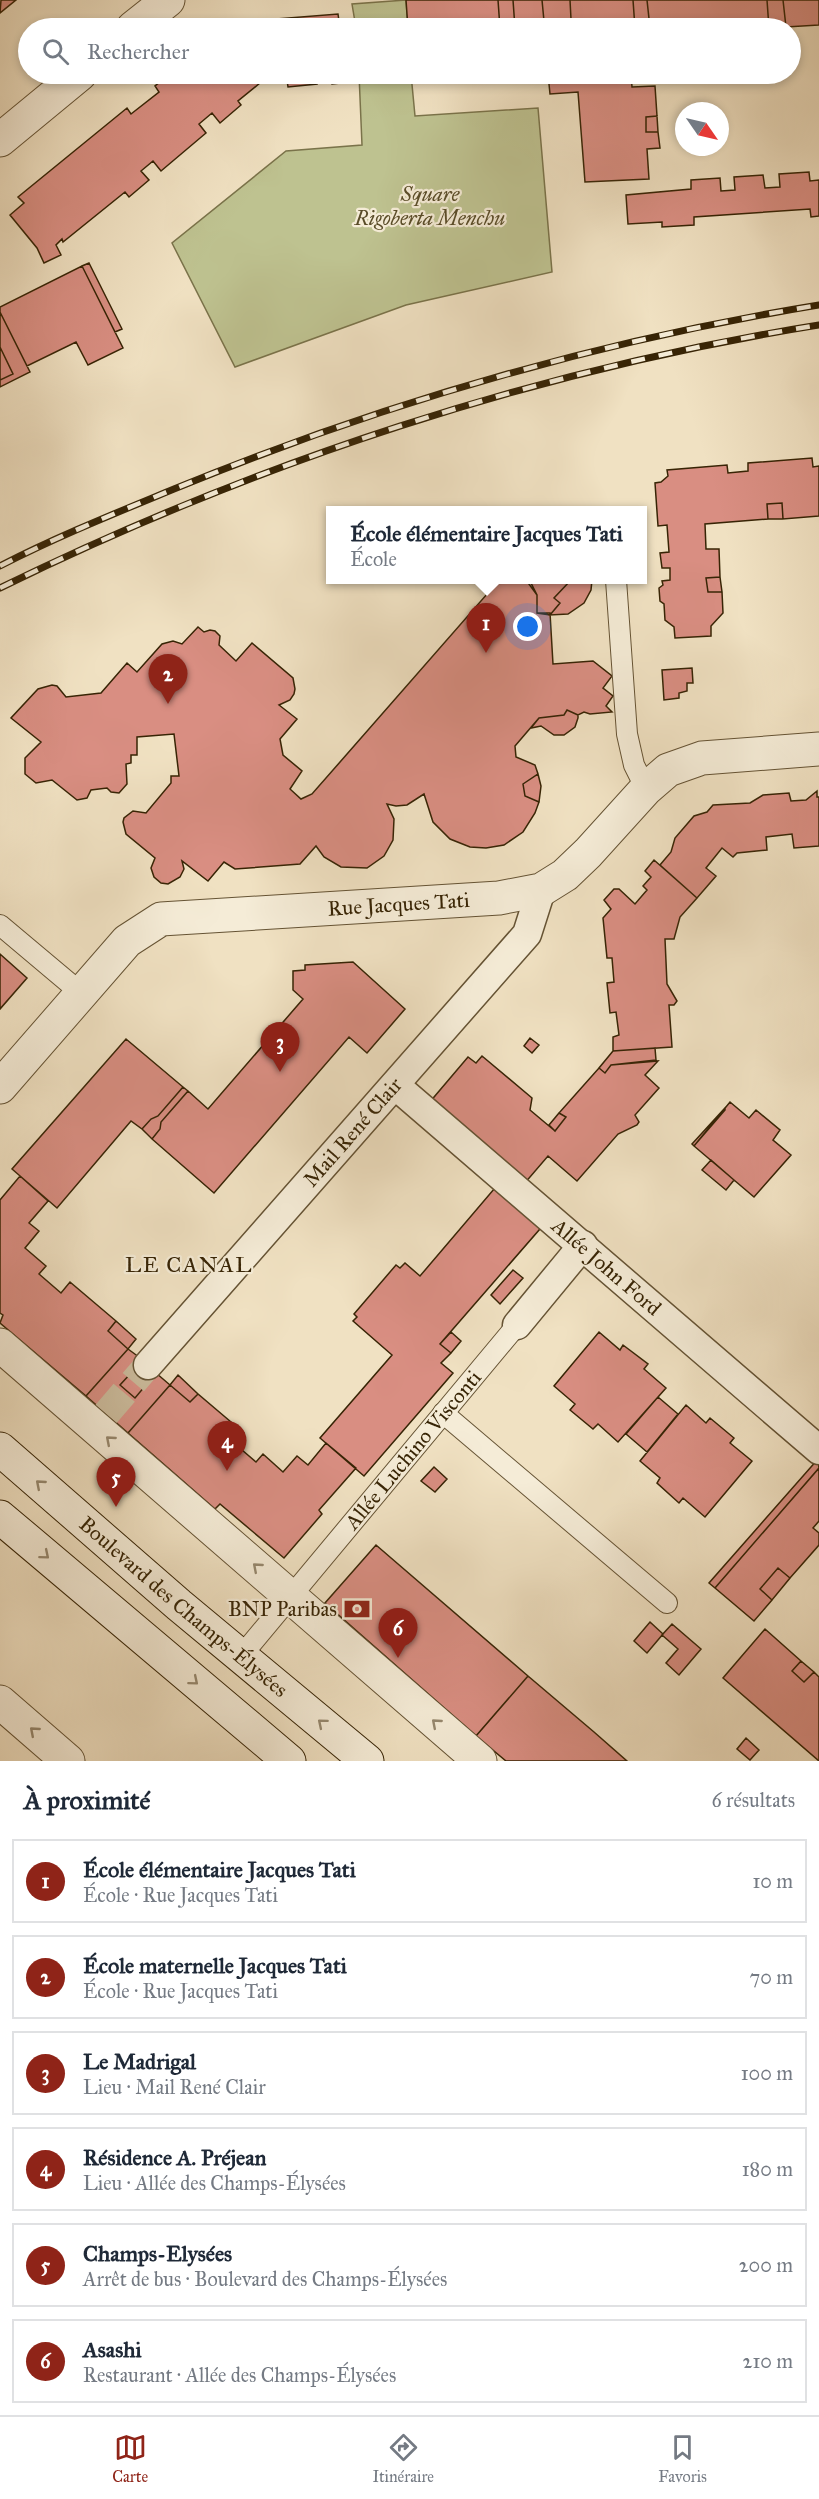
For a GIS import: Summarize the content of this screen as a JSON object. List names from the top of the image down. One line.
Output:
{"streets":{"street":["Rue Jacques Tati","Mail René Clair","Allée John Ford","Allée Luchino Visconti","Boulevard des Champs-Élysées"]},"crossings":[["Rue Jacques Tati","Mail René Clair"],["Mail René Clair","Allée John Ford"],["Allée John Ford","Allée Luchino Visconti"],["Allée Luchino Visconti","Boulevard des Champs-Élysées"]],"districts":["LE CANAL"],"parks":["Square Rigoberta Menchu"],"places":{"bank":["BNP Paribas"]},"north":"bottom right","page":{"search":"Rechercher","popup":["École élémentaire Jacques Tati","École"],"pins":["1","2","3","4","5","6"],"heading":["À proximité","6 résultats"],"list":[{"mark":"1","name":"École élémentaire Jacques Tati","note":"École · Rue Jacques Tati","value":"10 m"},{"mark":"2","name":"École maternelle Jacques Tati","note":"École · Rue Jacques Tati","value":"70 m"},{"mark":"3","name":"Le Madrigal","note":"Lieu · Mail René Clair","value":"100 m"},{"mark":"4","name":"Résidence A. Préjean","note":"Lieu · Allée des Champs-Élysées","value":"180 m"},{"mark":"5","name":"Champs-Elysées","note":"Arrêt de bus · Boulevard des Champs-Élysées","value":"200 m"},{"mark":"6","name":"Asashi","note":"Restaurant · Allée des Champs-Élysées","value":"210 m"}],"nav":["Carte","Itinéraire","Favoris"]}}
